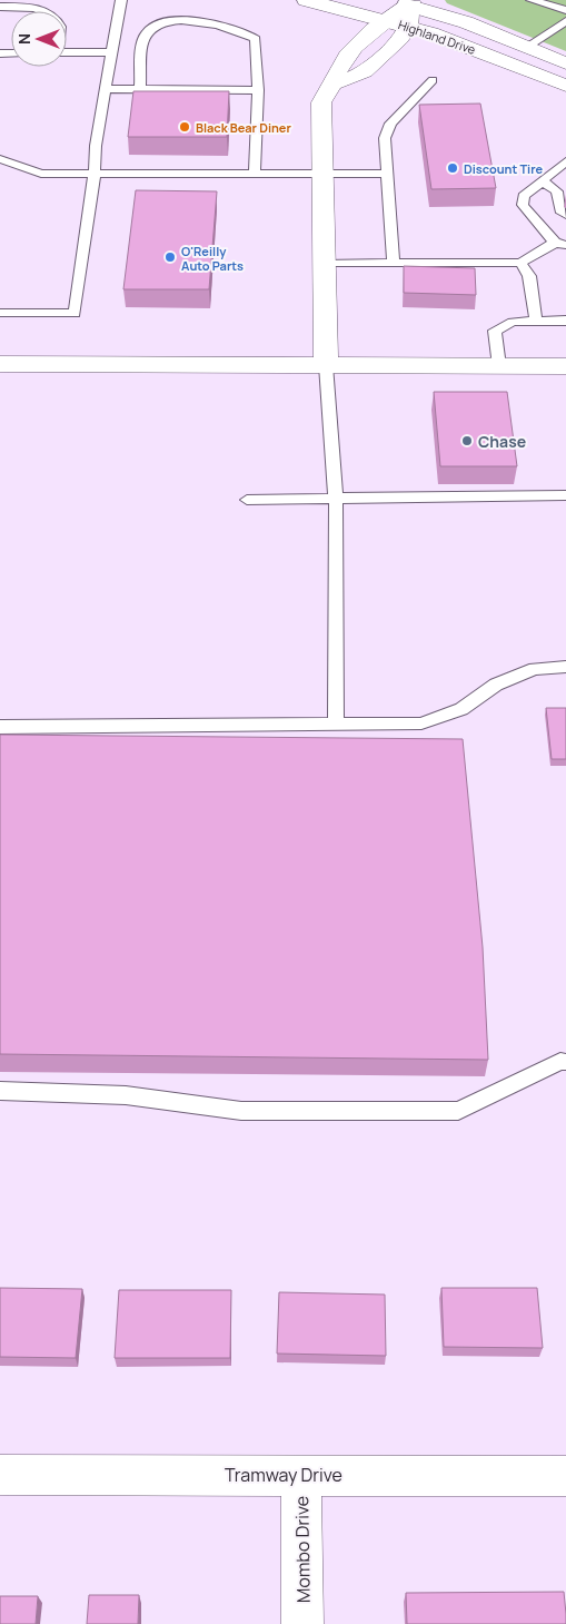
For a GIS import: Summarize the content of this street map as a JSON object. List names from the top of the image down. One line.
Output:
{"streets":{"street":["Highland Drive","Tramway Drive","Mombo Drive"]},"crossings":[["Tramway Drive","Mombo Drive"]],"places":["Black Bear Diner","Discount Tire","O'Reilly Auto Parts","Chase"],"north":"left"}
